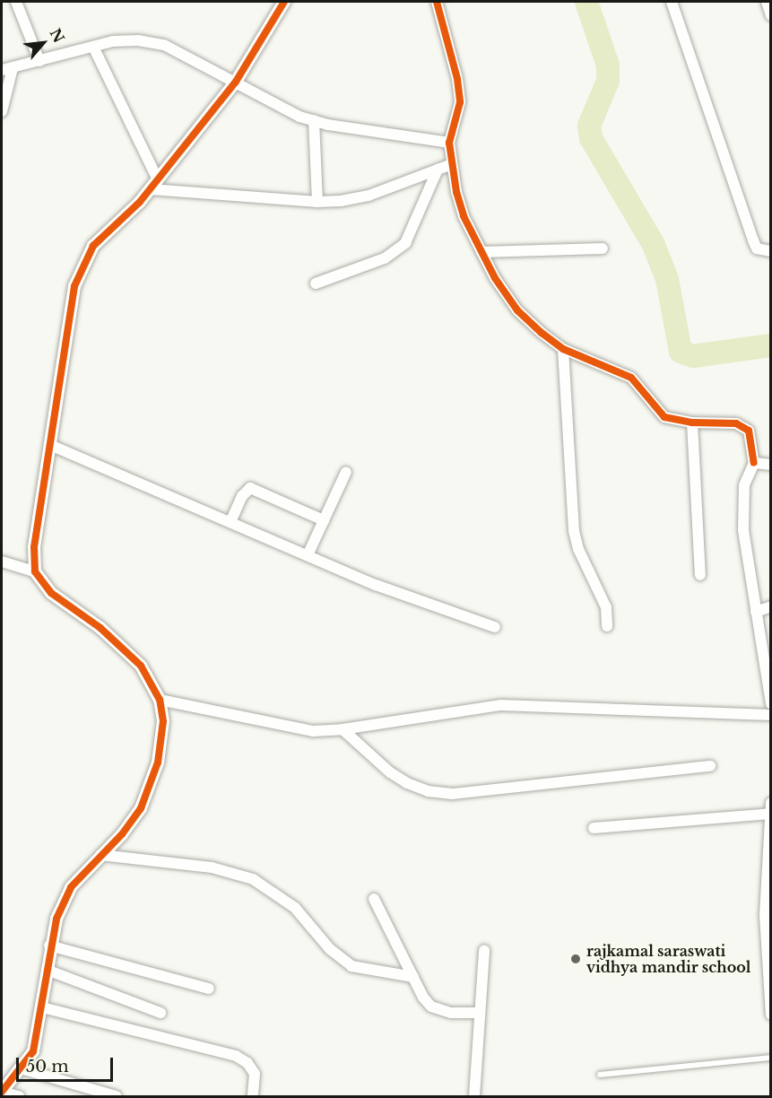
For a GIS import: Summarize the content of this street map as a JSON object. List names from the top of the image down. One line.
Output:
{"places":["rajkamal saraswati vidhya mandir school"],"scale_bar":"50 m","north":"top right"}
